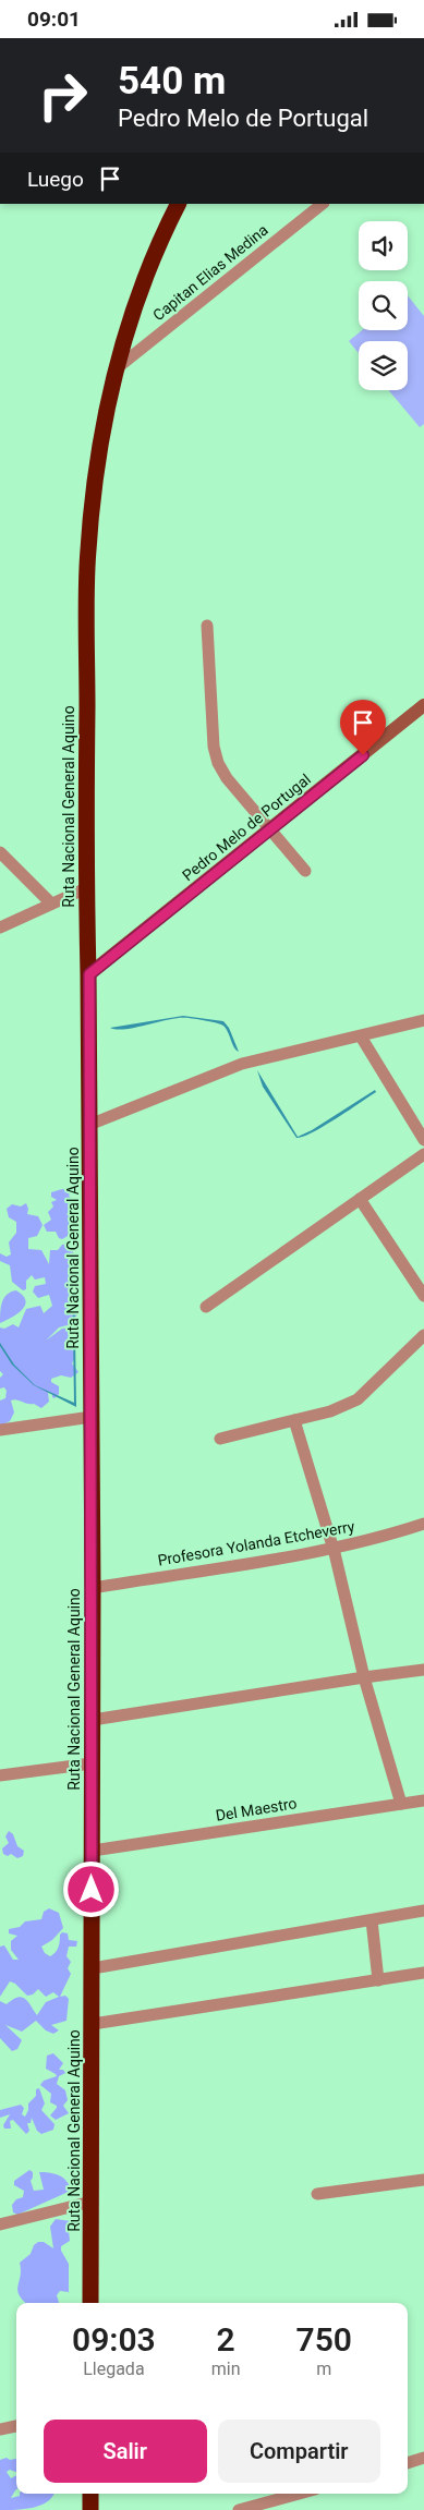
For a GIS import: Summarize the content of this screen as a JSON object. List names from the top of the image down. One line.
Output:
{"streets":{"highway":["Ruta Nacional General Aquino"],"street":["Capitan Elias Medina","Pedro Melo de Portugal","Profesora Yolanda Etcheverry","Del Maestro"]},"crossings":[["Capitan Elias Medina","Ruta Nacional General Aquino"],["Ruta Nacional General Aquino","Pedro Melo de Portugal"],["Ruta Nacional General Aquino","Profesora Yolanda Etcheverry"],["Ruta Nacional General Aquino","Del Maestro"]],"page":{"status":"09:01","turn":["540 m","Pedro Melo de Portugal"],"then":"Luego","eta":["09:03","Llegada","2","min","750","m"],"buttons":["Salir","Compartir"]}}
